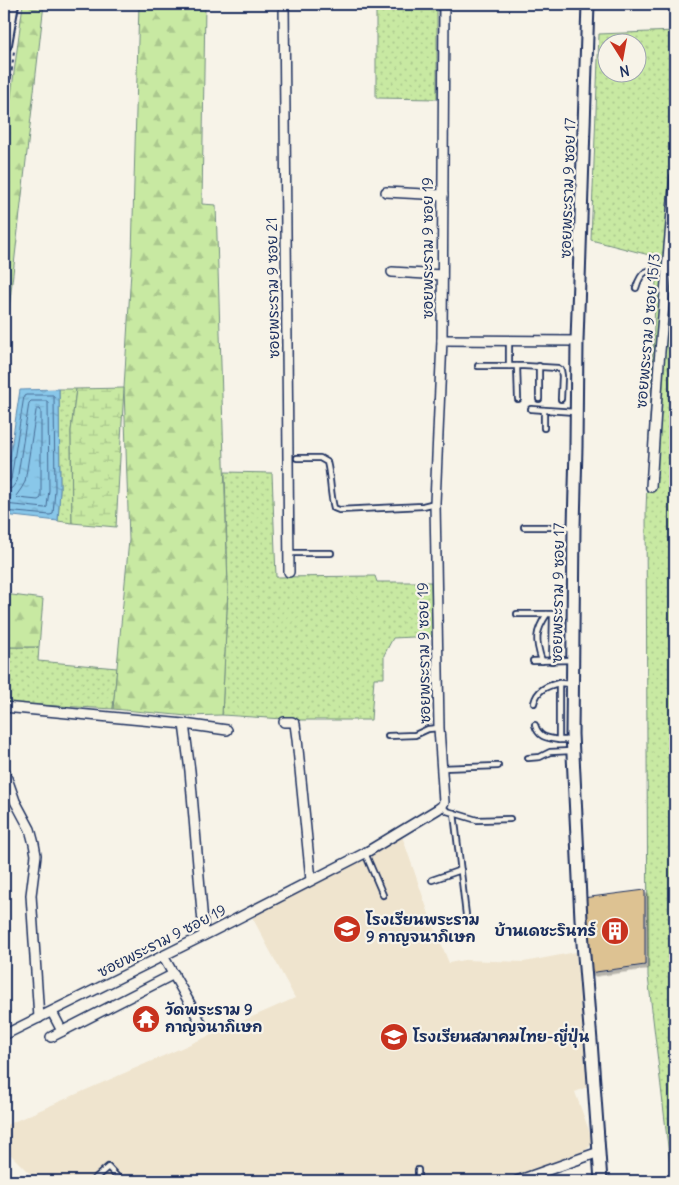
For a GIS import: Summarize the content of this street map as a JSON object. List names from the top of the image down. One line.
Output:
{"streets":{"street":["ซอยพระราม 9 ซอย 17","ซอยพระราม 9 ซอย 19","ซอยพระราม 9 ซอย 21","ซอยพระราม 9 ซอย 15/3"]},"places":{"school or university":["โรงเรียนพระราม 9 กาญจนาภิเษก","โรงเรียนสมาคมไทย-ญี่ปุ่น"],"building":["บ้านเดชะรินทร์"],"temple":["วัดพระราม 9 กาญจนาภิเษก"]},"north":"bottom"}
